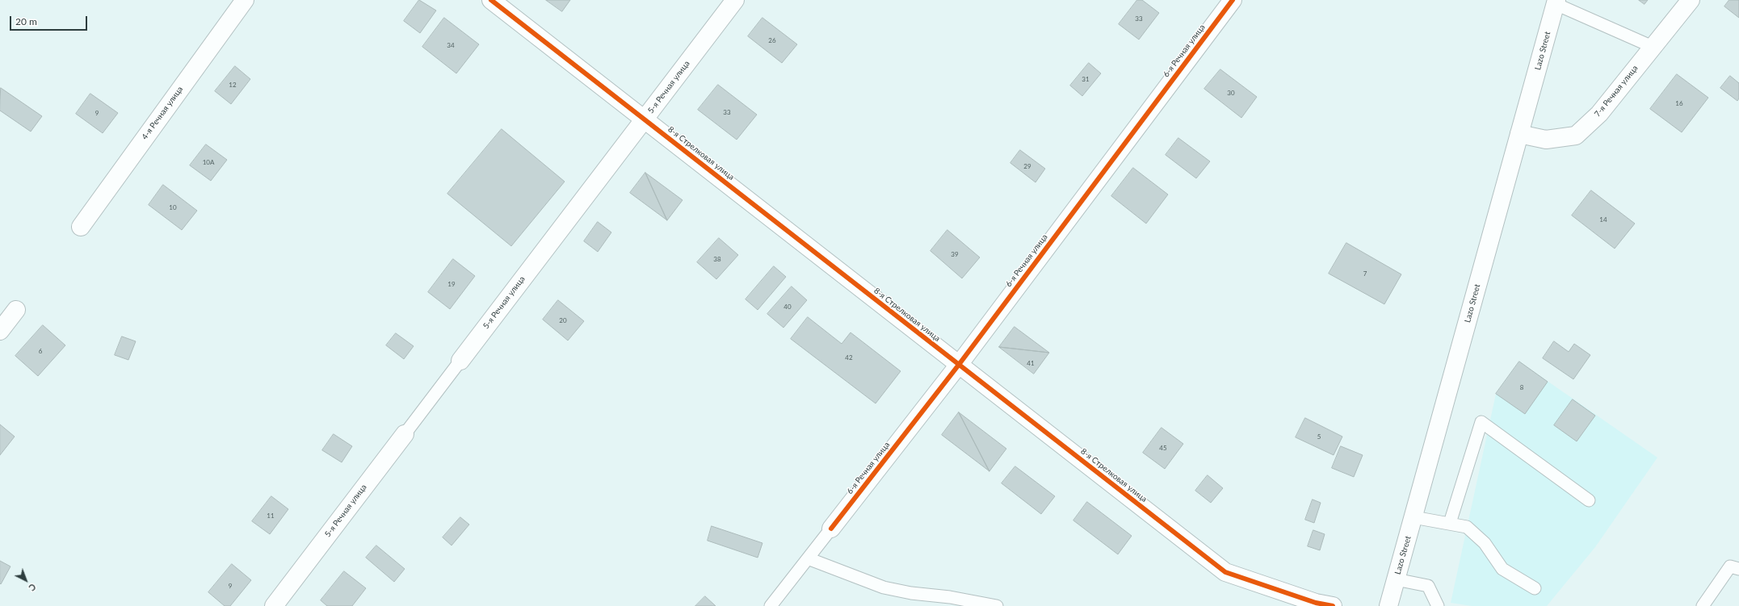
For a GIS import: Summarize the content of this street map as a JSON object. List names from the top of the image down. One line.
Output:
{"streets":{"street":["6-я Речная улица","Lazo Street","5-я Речная улица","7-я Речная улица","4-я Речная улица","8-я Стрелковая улица"]},"crossings":[["6-я Речная улица","8-я Стрелковая улица"],["Lazo Street","7-я Речная улица"],["5-я Речная улица","8-я Стрелковая улица"]],"house_numbers":["33","26","34","31","12","30","16","33","9","10А","29","10","14","39","38","7","19","40","20","6","42","41","8","5","45","11","9"],"scale_bar":"20 m","north":"bottom right"}
